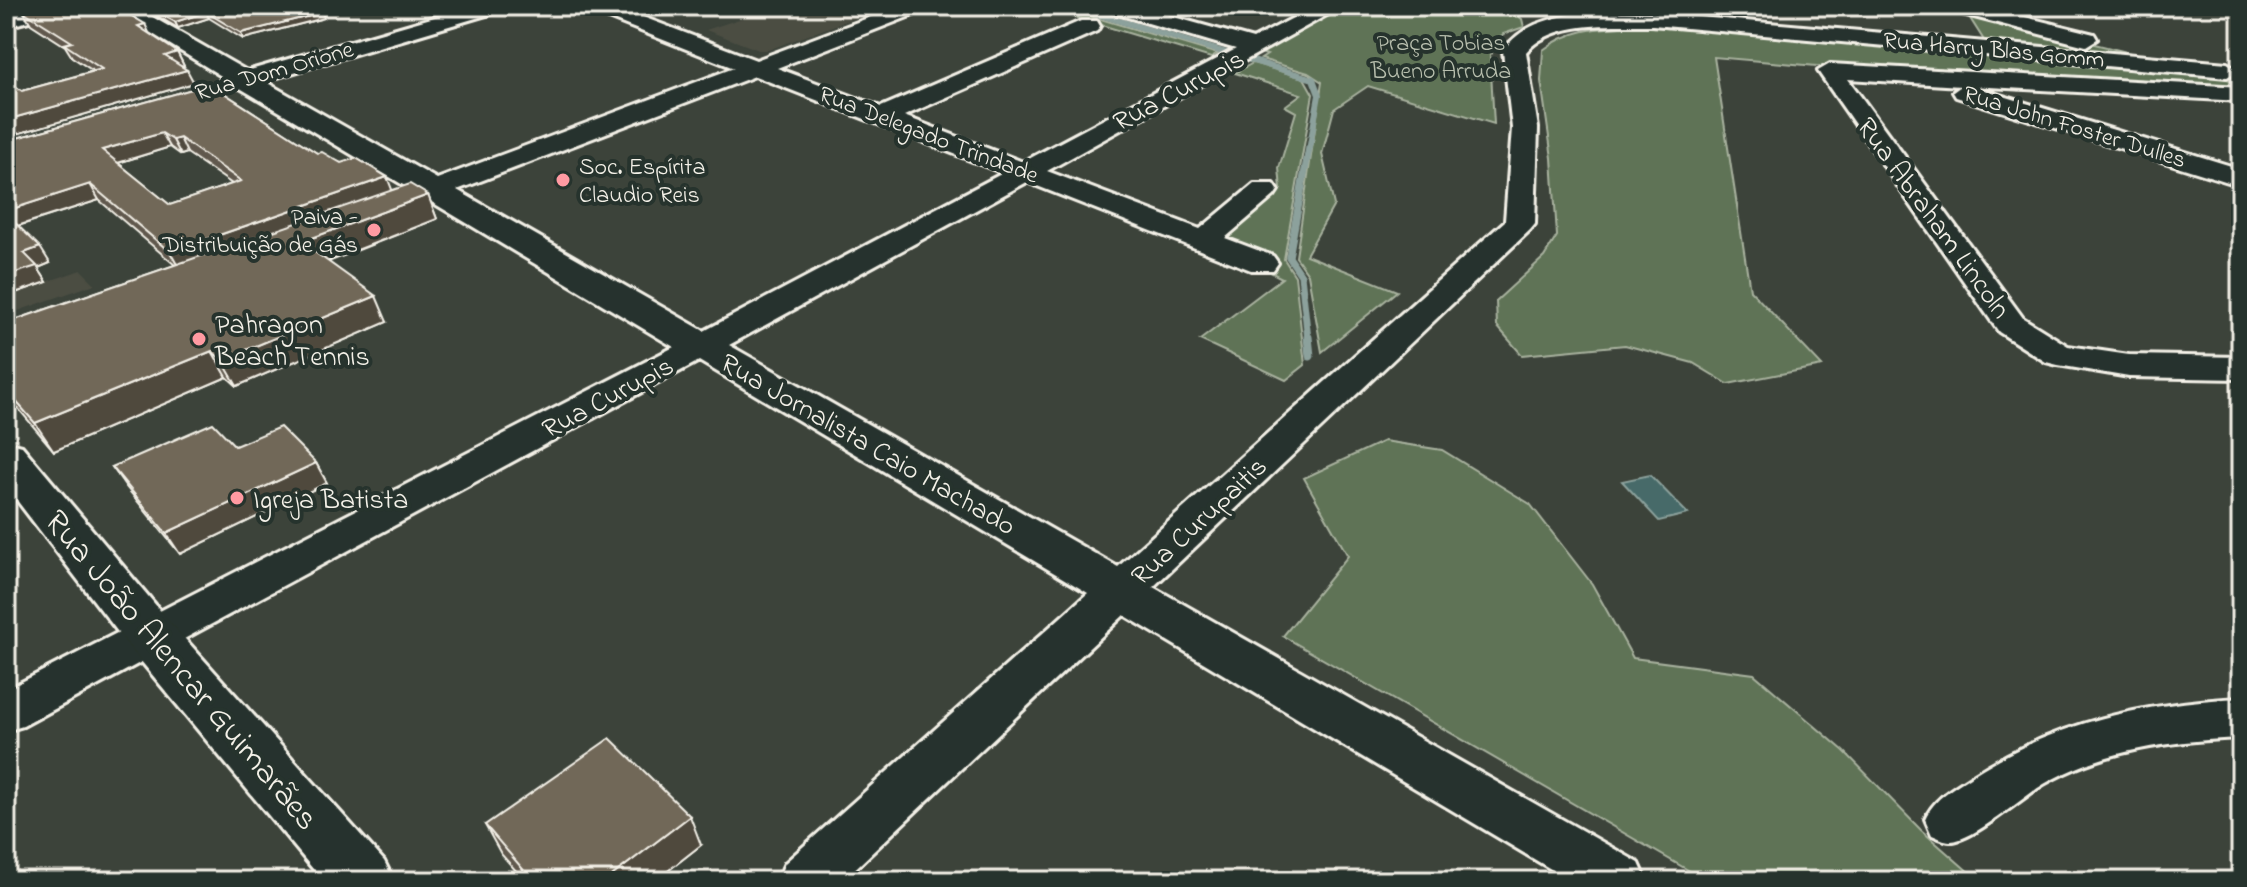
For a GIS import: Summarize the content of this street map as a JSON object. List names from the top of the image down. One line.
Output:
{"streets":{"main road":["Rua João Alencar Guimarães"],"street":["Rua Harry Blas Gomm","Rua Dom Orione","Rua Curupis","Rua John Foster Dulles","Rua Delegado Trindade","Rua Abraham Lincoln","Rua Jornalista Caio Machado","Rua Curupaitis"]},"crossings":[["Rua Harry Blas Gomm","Rua John Foster Dulles"],["Rua Harry Blas Gomm","Rua Abraham Lincoln"],["Rua Harry Blas Gomm","Rua Curupaitis"],["Rua Dom Orione","Rua Jornalista Caio Machado"],["Rua Curupis","Rua Delegado Trindade"],["Rua Curupis","Rua Jornalista Caio Machado"],["Rua Curupis","Rua João Alencar Guimarães"],["Rua Jornalista Caio Machado","Rua Curupaitis"]],"parks":["Praça Tobias Bueno Arruda"],"places":["Soc. Espírita Claudio Reis","Paiva - Distribuição de Gás","Pahragon Beach Tennis","Igreja Batista"]}
